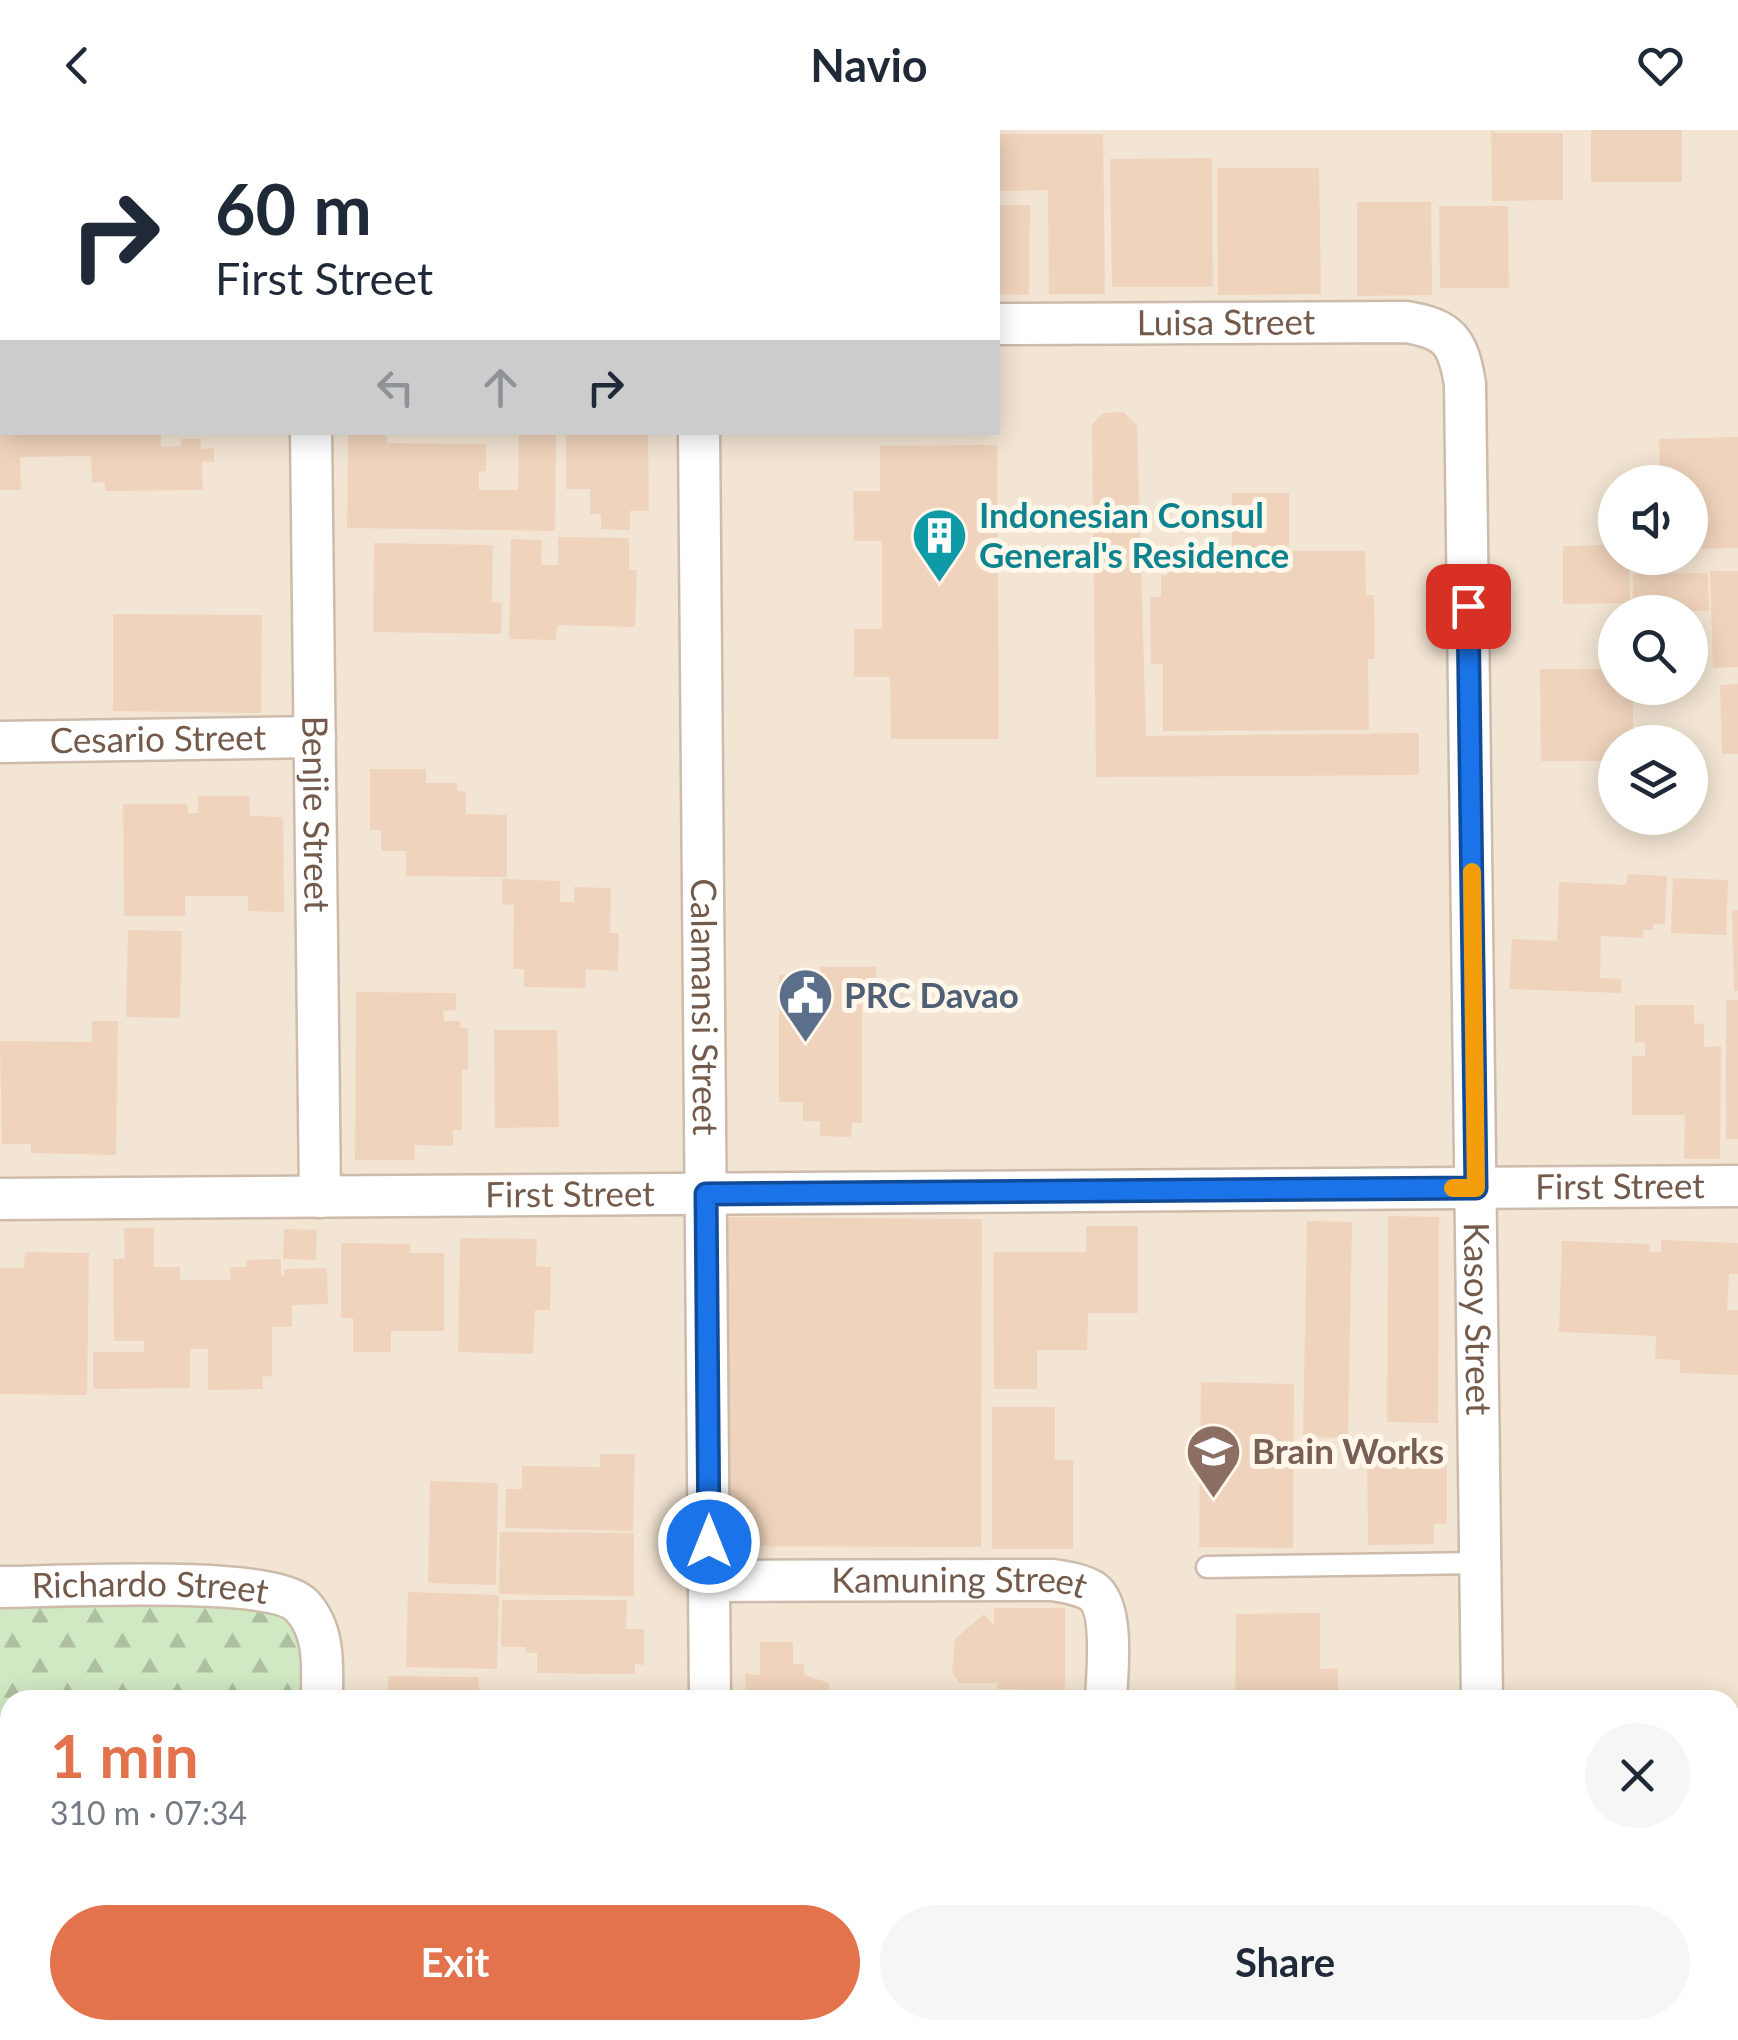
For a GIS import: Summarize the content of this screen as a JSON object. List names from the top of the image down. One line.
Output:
{"streets":{"street":["Luisa Street","Cesario Street","Benjie Street","Calamansi Street","First Street","Kasoy Street","Kamuning Street","Richardo Street"]},"crossings":[["Luisa Street","Kasoy Street"],["Cesario Street","Benjie Street"],["Benjie Street","First Street"],["Calamansi Street","First Street"],["Calamansi Street","Kamuning Street"],["First Street","Kasoy Street"]],"places":{"building":["Indonesian Consul General's Residence"],"public building":["PRC Davao"],"school or university":["Brain Works"]},"page":{"header":"Navio","turn":["60 m","First Street"],"heading":["1 min","310 m · 07:34"],"buttons":["Exit","Share"]}}
